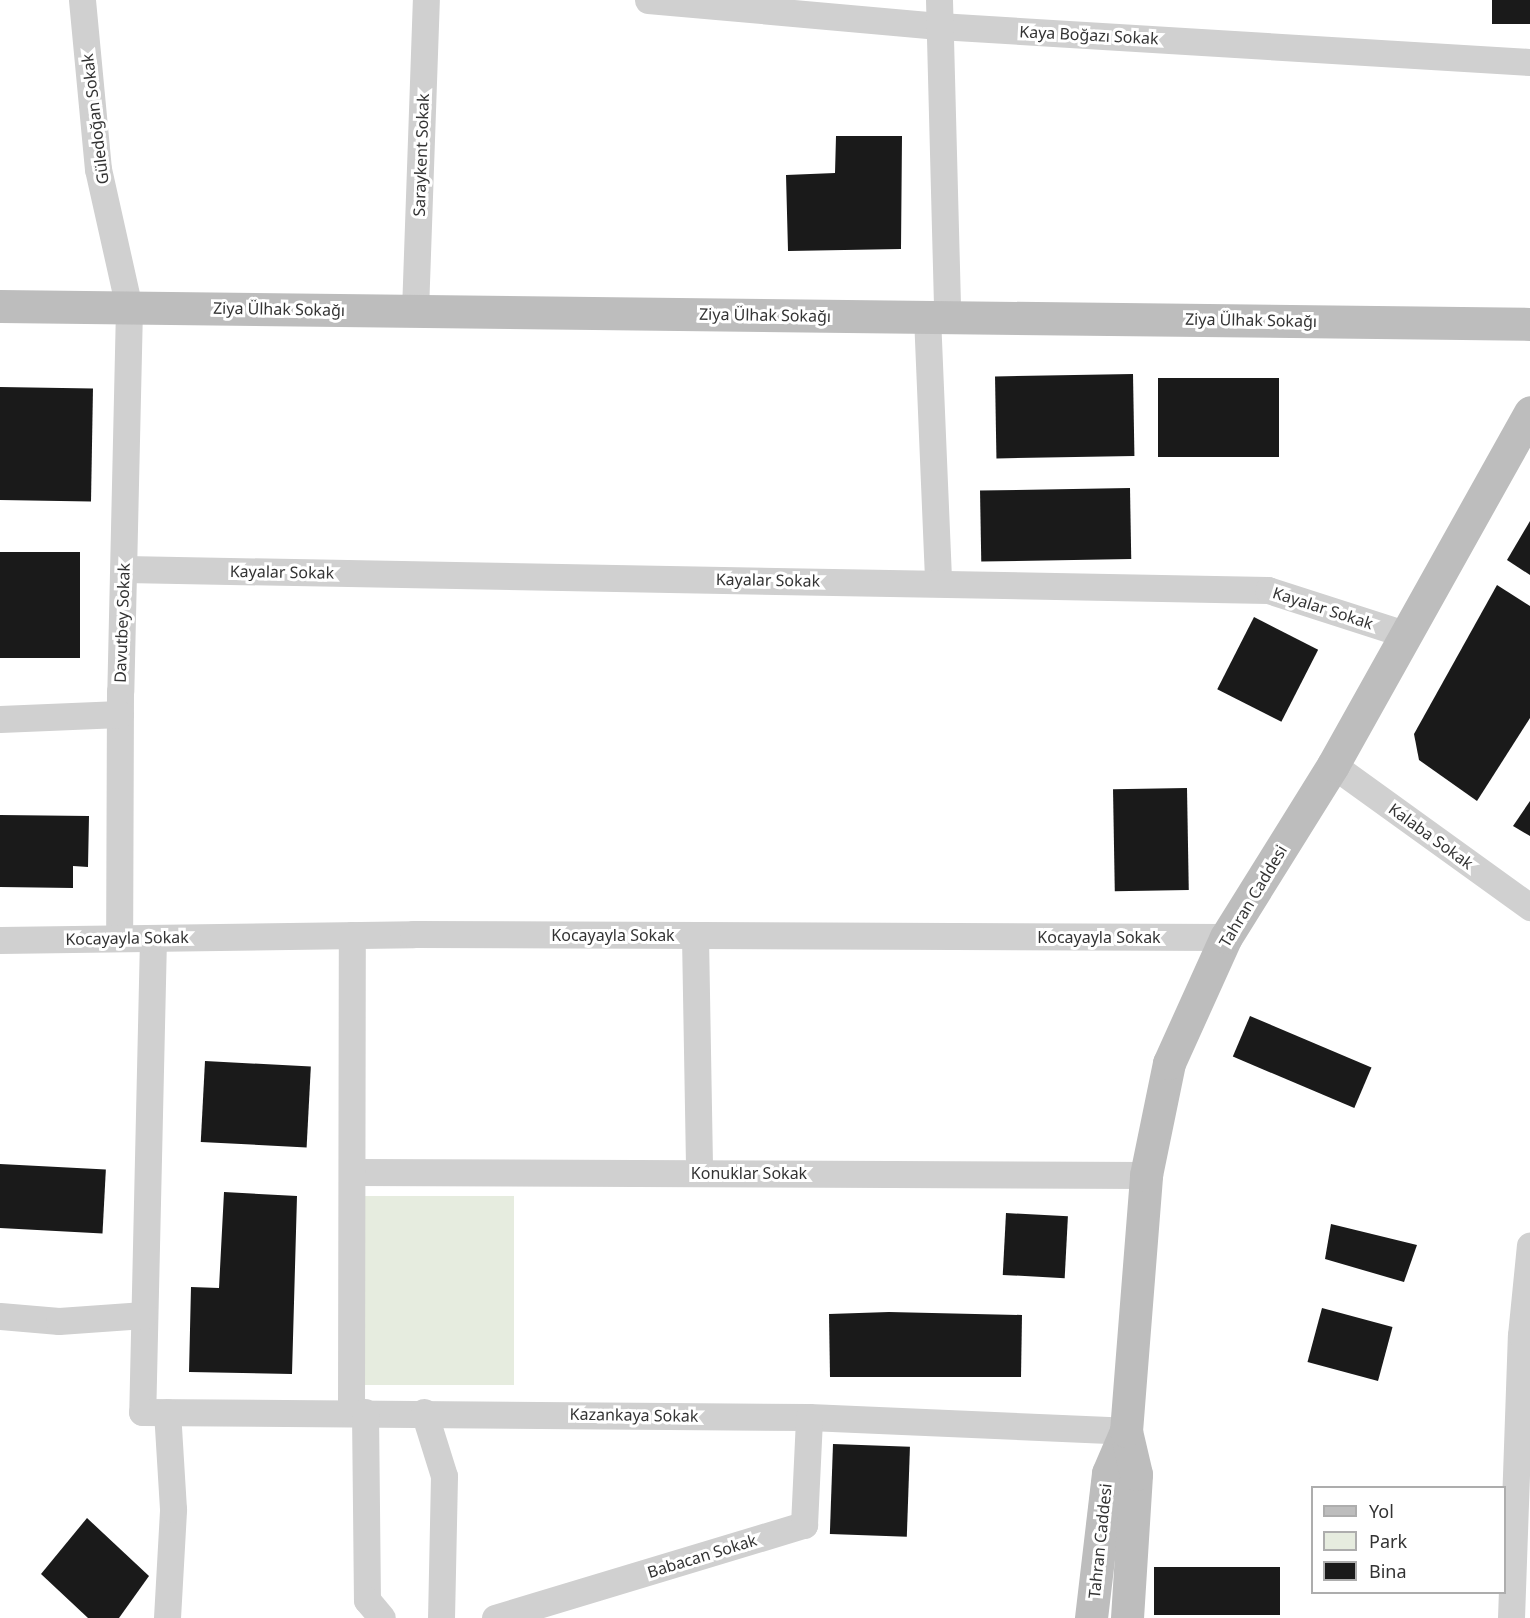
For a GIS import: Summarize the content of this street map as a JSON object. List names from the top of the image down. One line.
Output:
{"streets":{"street":["Kaya Boğazı Sokak","Güledoğan Sokak","Saraykent Sokak","Ziya Ülhak Sokağı","Kayalar Sokak","Davutbey Sokak","Kalaba Sokak","Tahran Caddesi","Kocayayla Sokak","Konuklar Sokak","Kazankaya Sokak","Babacan Sokak"]},"crossings":[["Güledoğan Sokak","Ziya Ülhak Sokağı"],["Güledoğan Sokak","Davutbey Sokak"],["Saraykent Sokak","Ziya Ülhak Sokağı"],["Ziya Ülhak Sokağı","Davutbey Sokak"],["Kayalar Sokak","Davutbey Sokak"],["Kayalar Sokak","Tahran Caddesi"],["Davutbey Sokak","Kocayayla Sokak"],["Kalaba Sokak","Tahran Caddesi"],["Tahran Caddesi","Kocayayla Sokak"],["Tahran Caddesi","Konuklar Sokak"],["Tahran Caddesi","Kazankaya Sokak"],["Kazankaya Sokak","Babacan Sokak"]],"legend":["Yol","Park","Bina"]}
